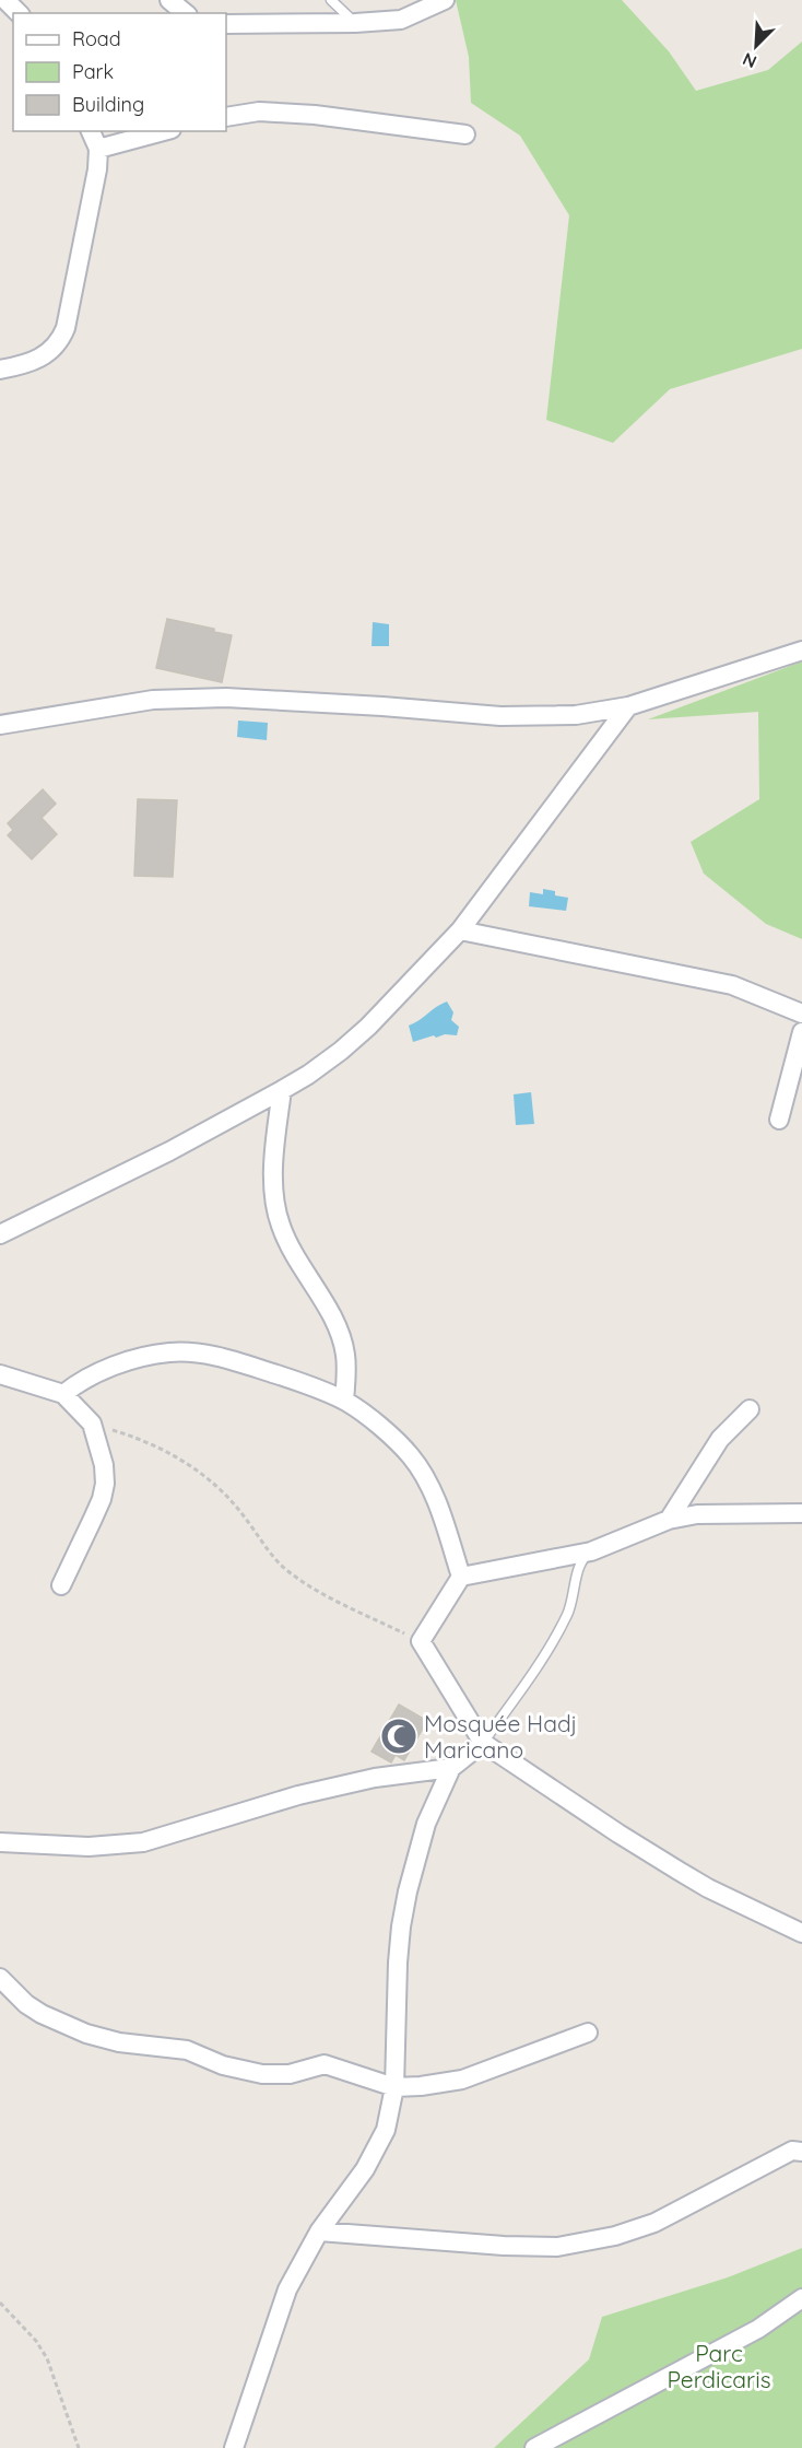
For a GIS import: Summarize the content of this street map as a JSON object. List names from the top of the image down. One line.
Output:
{"parks":["Parc Perdicaris"],"places":{"mosque":["Mosquée Hadj Maricano"]},"legend":["Road","Park","Building"],"north":"bottom left"}
